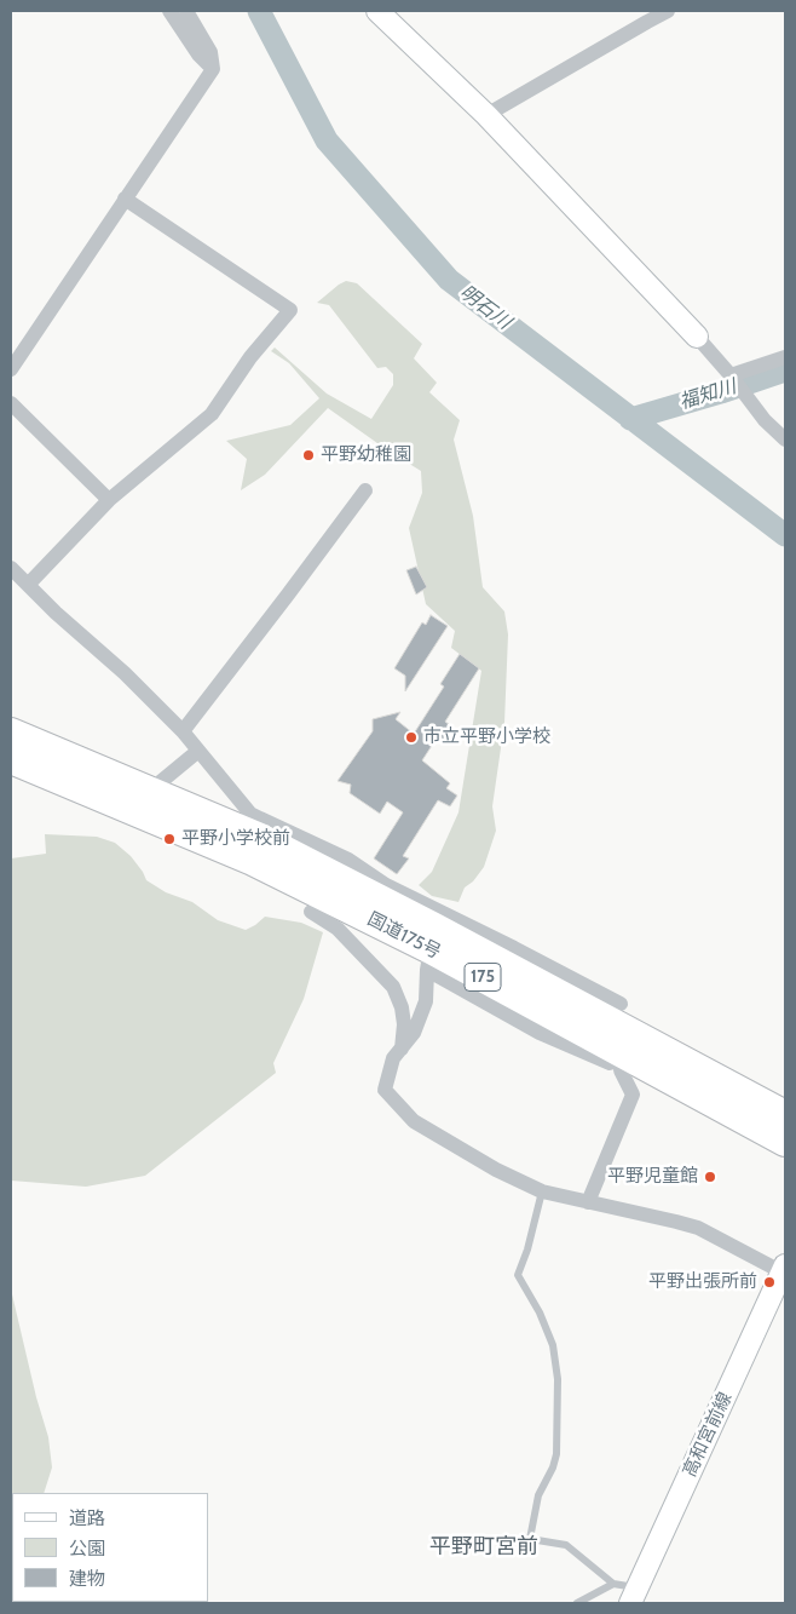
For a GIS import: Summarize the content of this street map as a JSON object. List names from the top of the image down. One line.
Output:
{"streets":{"highway":["国道175号","175"],"street":["高和宮前線"]},"districts":["平野町宮前"],"water":["明石川","福知川"],"places":["平野幼稚園","市立平野小学校","平野小学校前","平野児童館","平野出張所前"],"legend":["道路","公園","建物"]}
